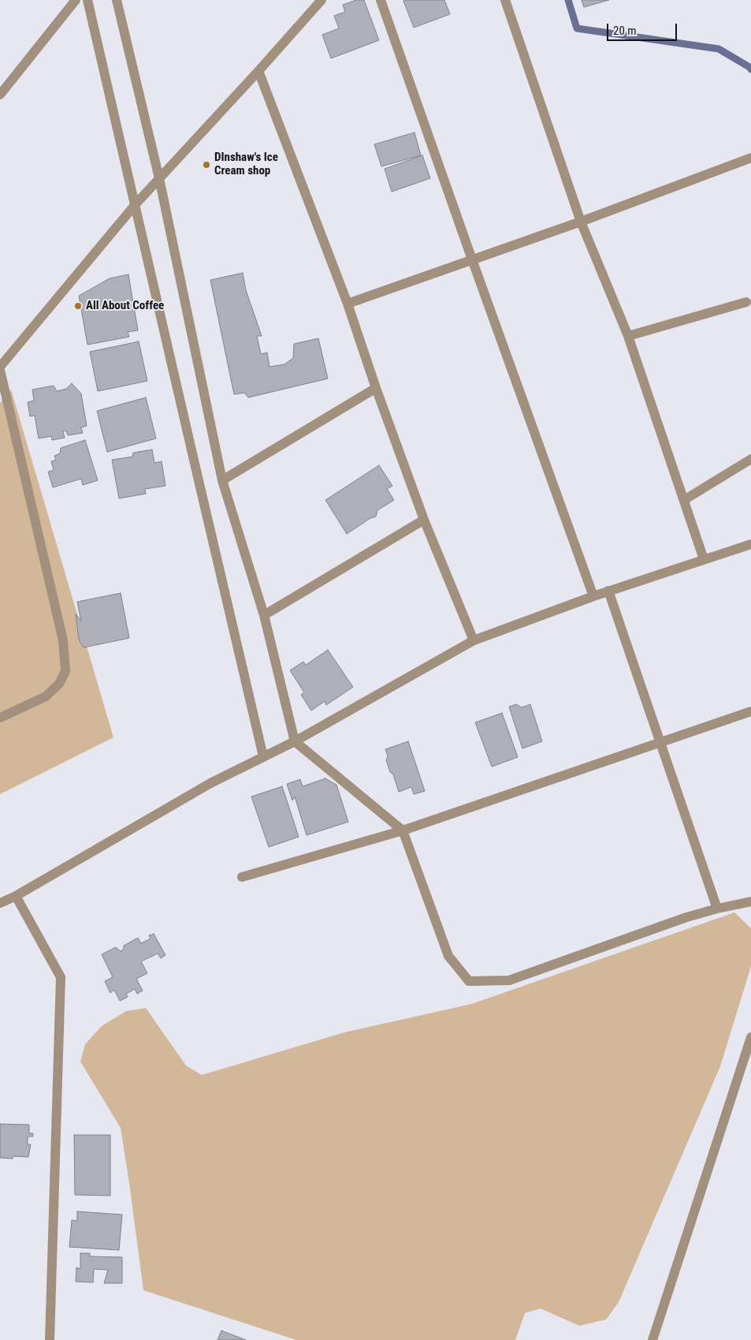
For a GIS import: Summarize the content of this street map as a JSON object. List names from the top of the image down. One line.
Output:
{"places":["DInshaw's Ice Cream shop","All About Coffee"],"scale_bar":"20 m"}
